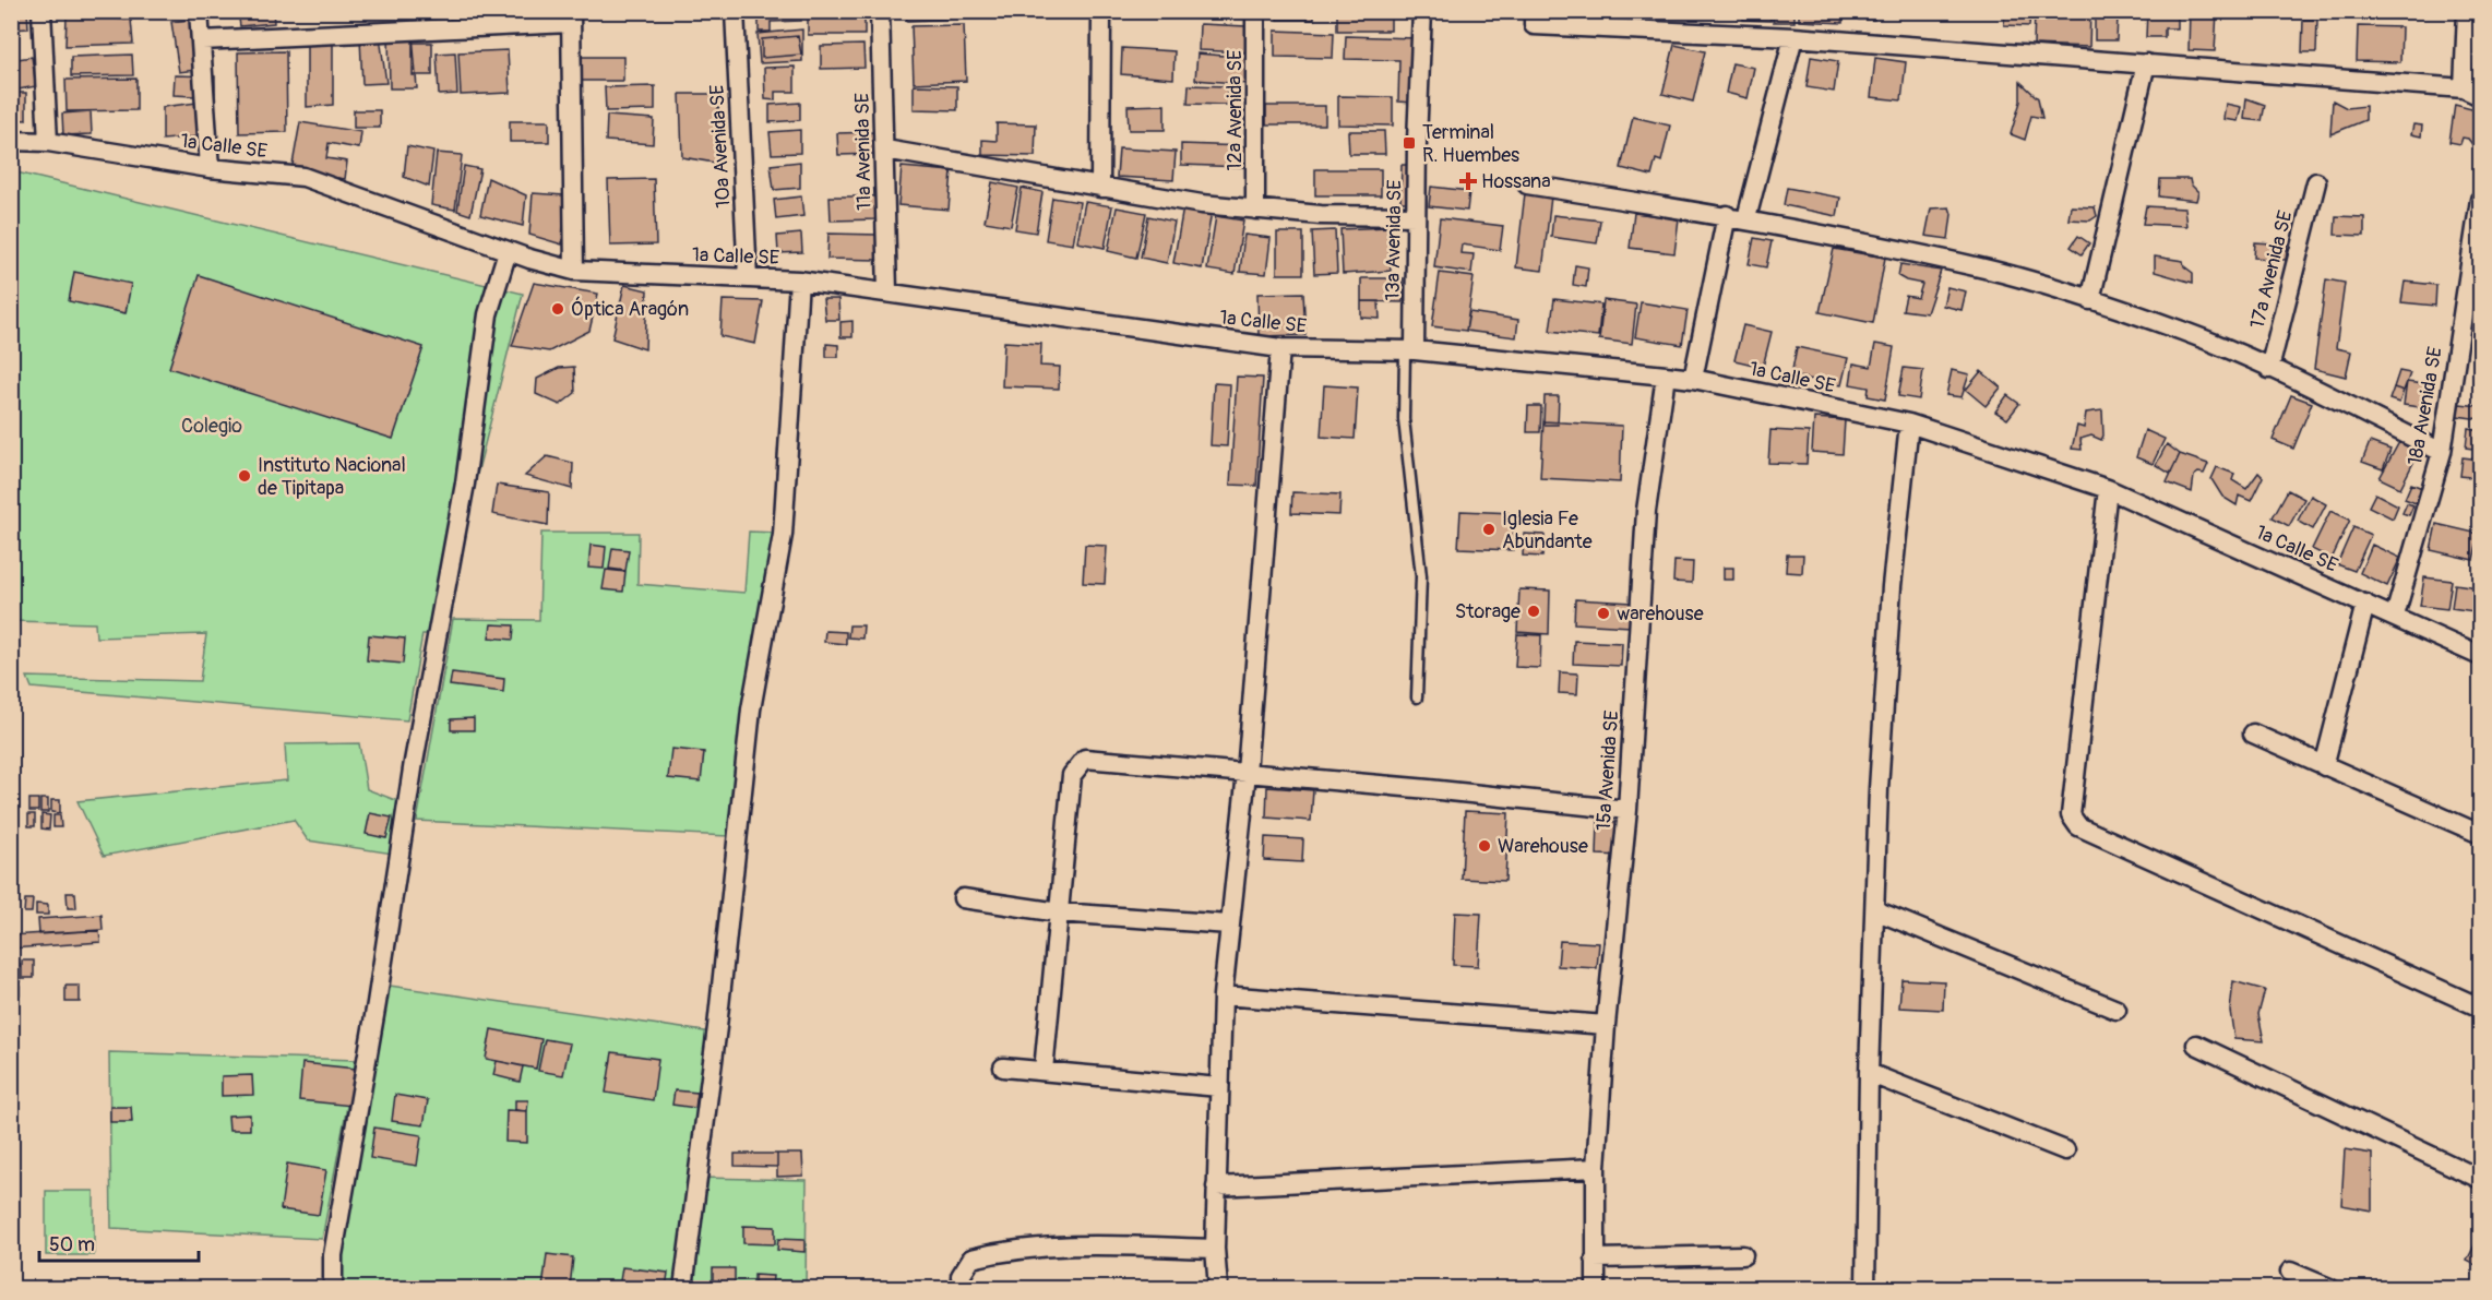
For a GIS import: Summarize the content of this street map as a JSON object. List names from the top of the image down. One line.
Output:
{"streets":{"street":["12a Avenida SE","1a Calle SE","10a Avenida SE","11a Avenida SE","13a Avenida SE","17a Avenida SE","18a Avenida SE","15a Avenida SE"]},"crossings":[["1a Calle SE","10a Avenida SE"],["1a Calle SE","11a Avenida SE"],["1a Calle SE","13a Avenida SE"],["1a Calle SE","18a Avenida SE"],["1a Calle SE","15a Avenida SE"]],"parks":["Colegio"],"places":{"transit":["Terminal R. Huembes"],"health":["Hossana"],"other":["Óptica Aragón","Instituto Nacional de Tipitapa","Iglesia Fe Abundante","Storage","warehouse","Warehouse"]},"scale_bar":"50 m"}
